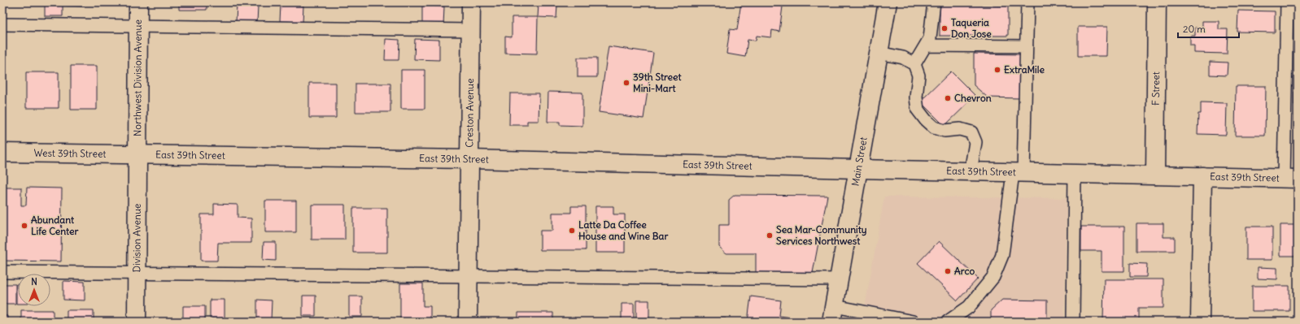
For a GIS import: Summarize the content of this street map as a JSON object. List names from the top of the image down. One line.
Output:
{"streets":{"street":["Northwest Division Avenue","F Street","Creston Avenue","West 39th Street","East 39th Street","Main Street","Division Avenue"]},"crossings":[["Northwest Division Avenue","West 39th Street"],["Northwest Division Avenue","East 39th Street"],["Northwest Division Avenue","Division Avenue"],["F Street","East 39th Street"],["Creston Avenue","East 39th Street"],["West 39th Street","East 39th Street"],["West 39th Street","Division Avenue"],["East 39th Street","Main Street"],["East 39th Street","Division Avenue"]],"places":["Taqueria Don Jose","ExtraMile","39th Street Mini-Mart","Chevron","Abundant Life Center","Latte Da Coffee House and Wine Bar","Sea Mar-Community Services Northwest","Arco"],"scale_bar":"20 m","north":"top"}
